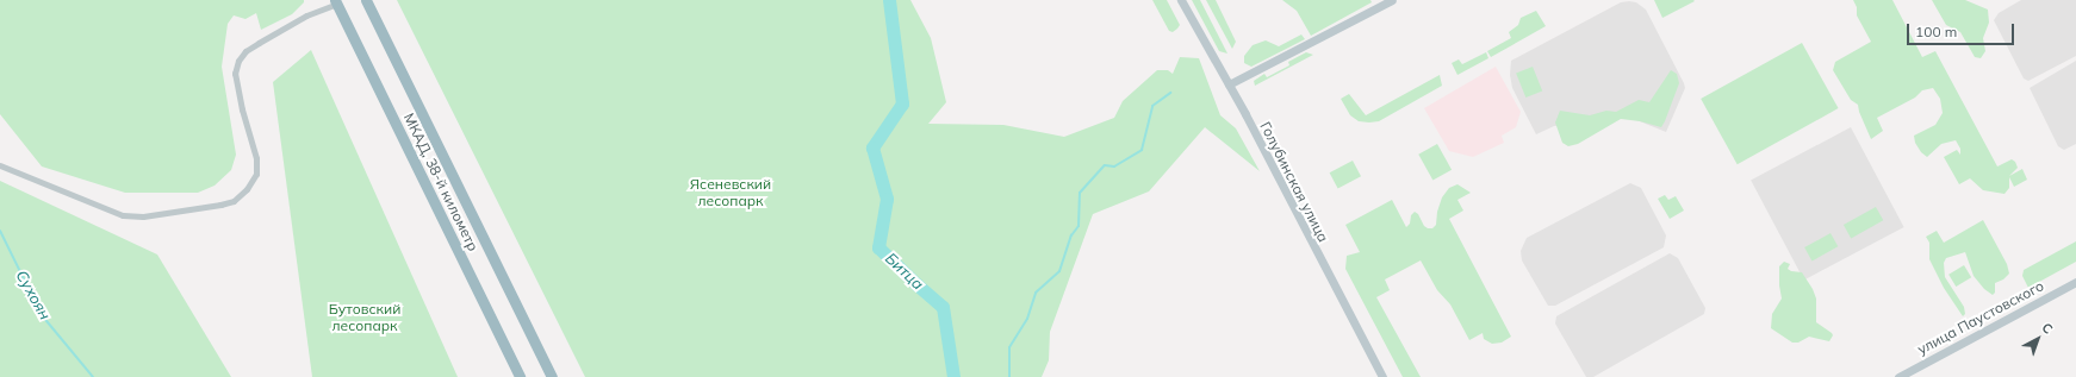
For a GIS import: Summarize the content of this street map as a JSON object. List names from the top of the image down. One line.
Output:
{"streets":{"highway":["МКАД, 38-й километр"],"main road":["Голубинская улица","улица Паустовского"]},"water":["Битца","Сухоян"],"parks":["Ясеневский лесопарк","Бутовский лесопарк"],"scale_bar":"100 m","north":"top right"}
